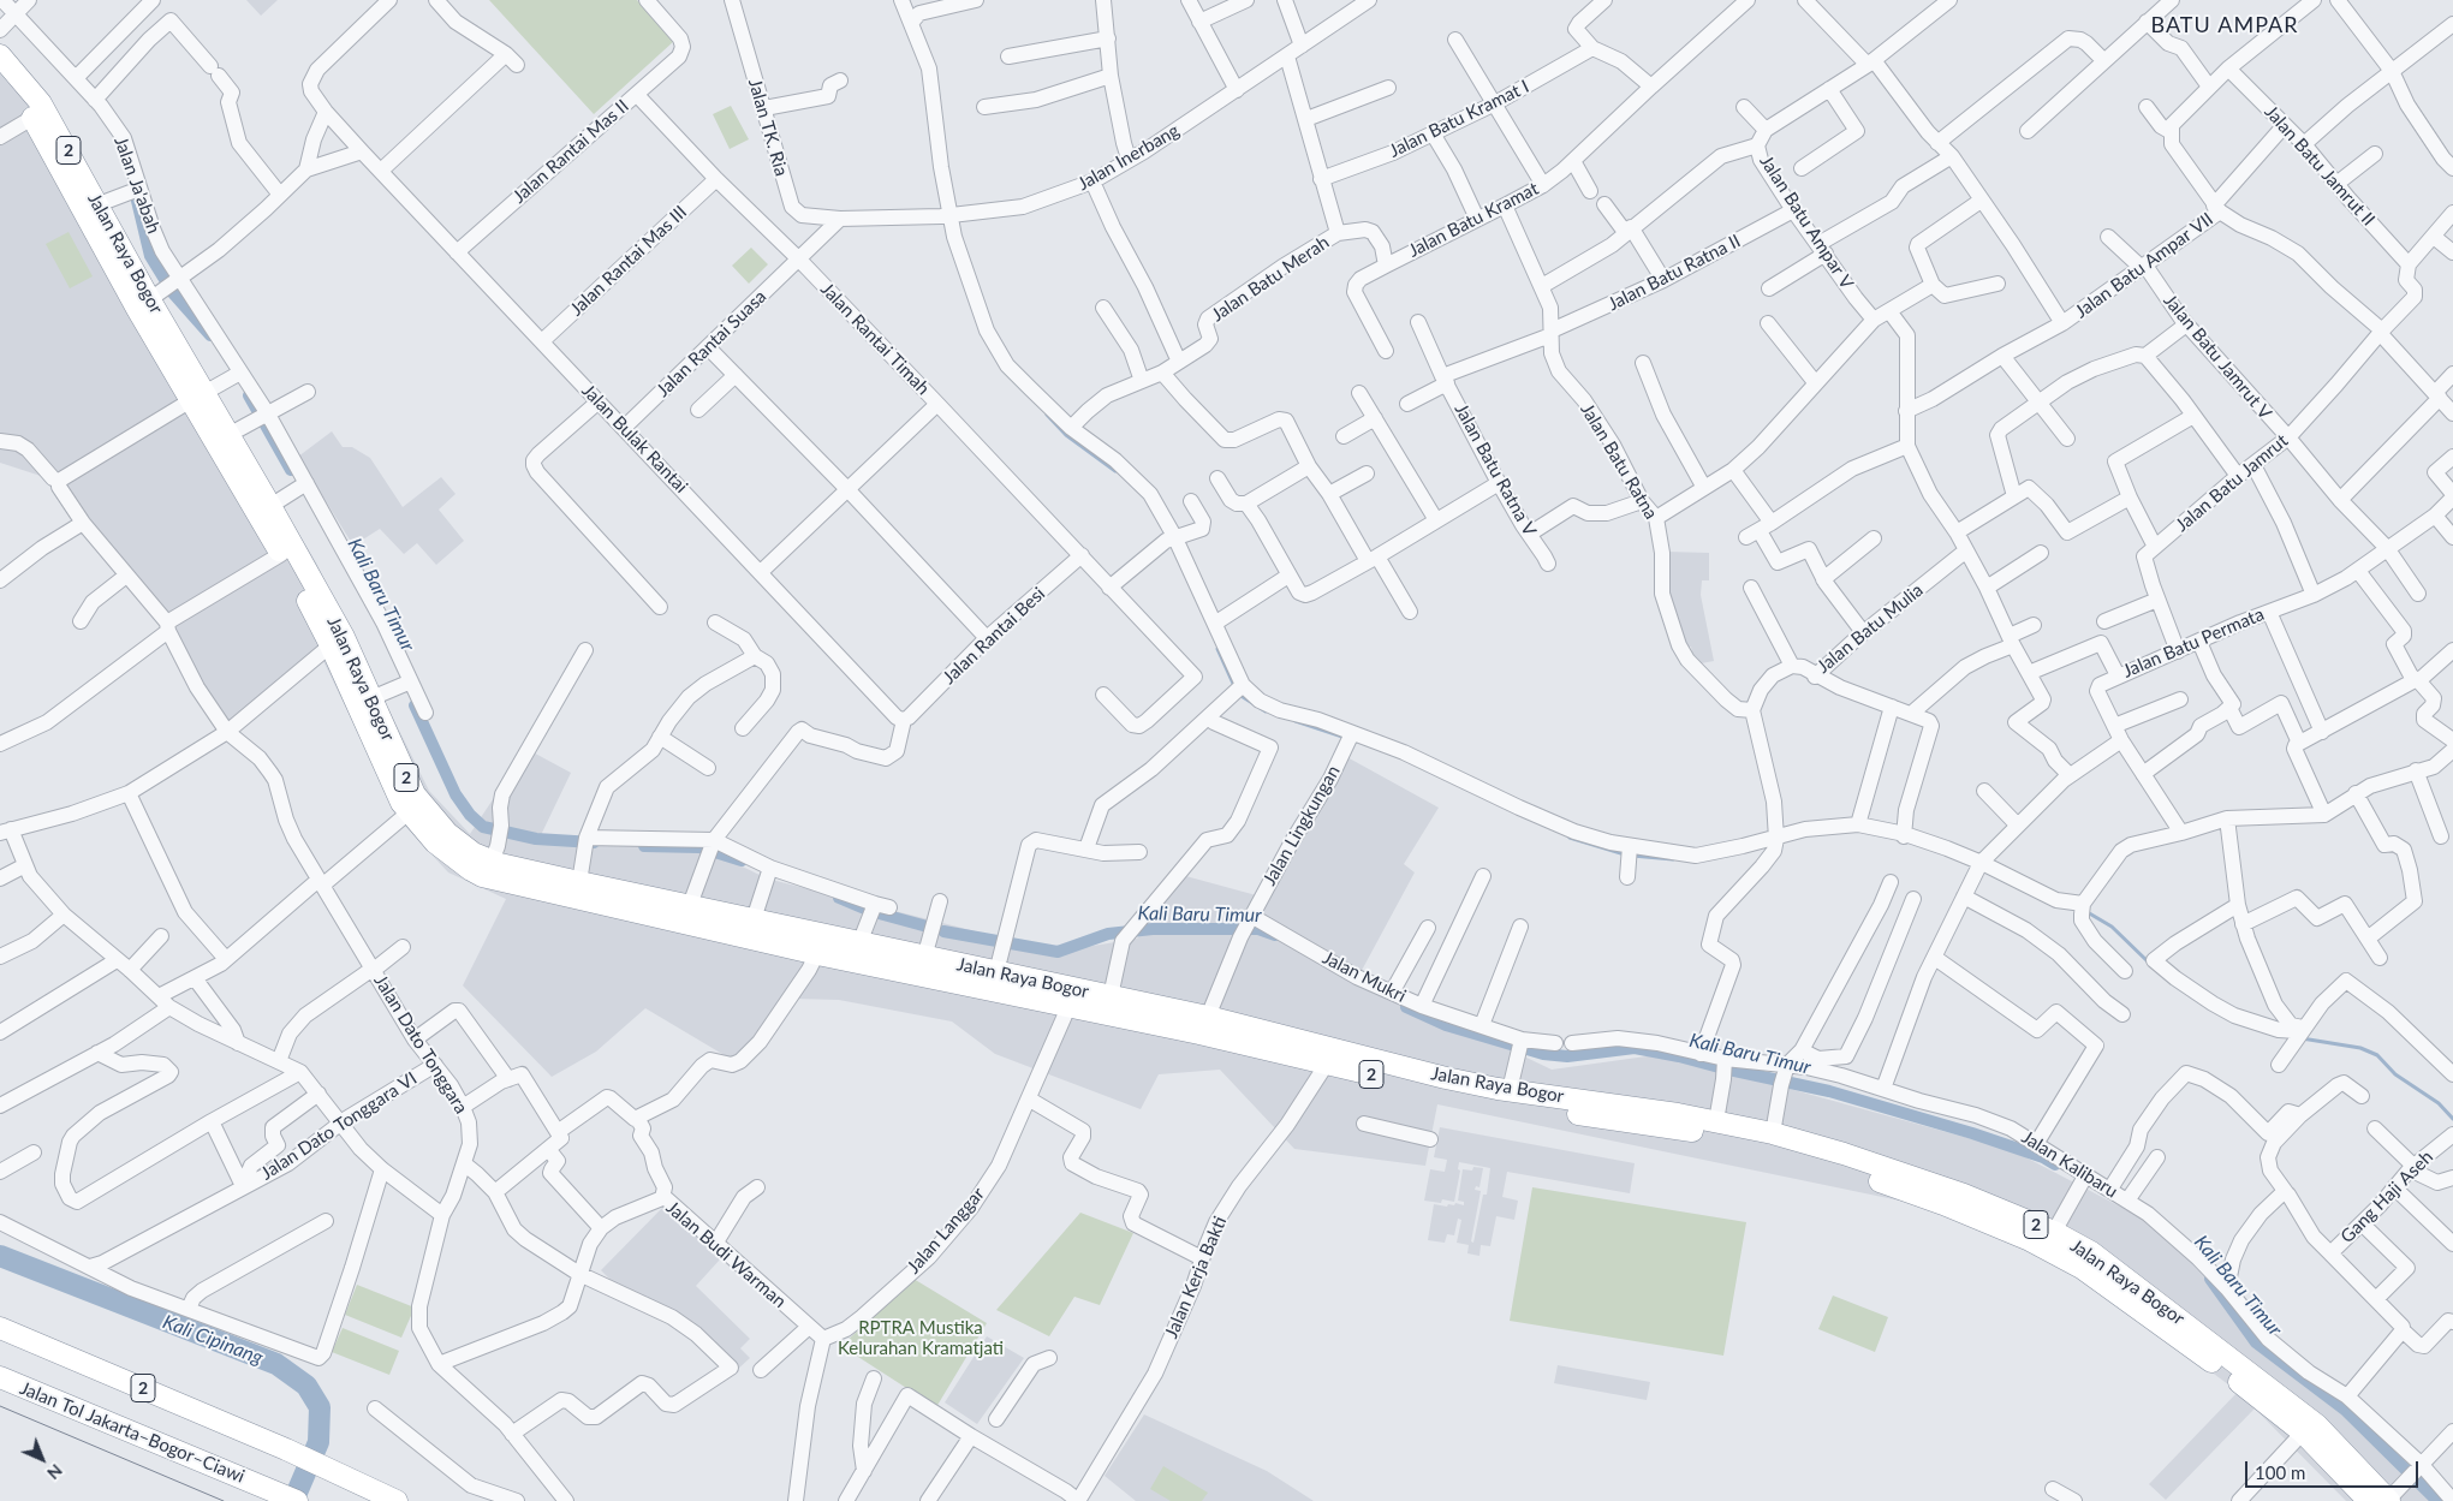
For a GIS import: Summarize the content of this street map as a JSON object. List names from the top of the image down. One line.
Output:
{"streets":{"highway":["2","Jalan Raya Bogor","Jalan Tol Jakarta–Bogor–Ciawi"],"street":["Jalan Batu Kramat I","Jalan TK. Ria","Jalan Rantai Mas II","Jalan Inerbang","Jalan Batu Jamrut II","Jalan Ja'abah","Jalan Batu Kramat","Jalan Batu Ampar V","Jalan Rantai Mas III","Jalan Batu Ampar VII","Jalan Batu Ratna II","Jalan Batu Merah","Jalan Rantai Timah","Jalan Rantai Suasa","Jalan Batu Jamrut V","Jalan Bulak Rantai","Jalan Batu Ratna","Jalan Batu Ratna V","Jalan Batu Jamrut","Jalan Batu Mulia","Jalan Rantai Besi","Jalan Batu Permata","Jalan Lingkungan","Jalan Mukri","Jalan Dato Tonggara","Jalan Dato Tonggara VI","Jalan Kalibaru","Gang Haji Aseh","Jalan Langgar","Jalan Budi Warman","Jalan Kerja Bakti"]},"crossings":[["Jalan TK. Ria","Jalan Inerbang"],["Jalan Rantai Mas II","Jalan Rantai Timah"],["Jalan Rantai Mas II","Jalan Bulak Rantai"],["Jalan Batu Jamrut II","Jalan Batu Jamrut"],["Jalan Ja'abah","Jalan Raya Bogor"],["Jalan Batu Kramat","Jalan Batu Merah"],["Jalan Batu Kramat","Jalan Batu Ratna"],["Jalan Batu Ampar V","Jalan Batu Ratna II"],["Jalan Raya Bogor","Jalan Lingkungan"],["Jalan Raya Bogor","Jalan Langgar"],["Jalan Raya Bogor","Jalan Kerja Bakti"],["Jalan Rantai Mas III","Jalan Rantai Timah"],["Jalan Rantai Mas III","Jalan Bulak Rantai"],["Jalan Batu Ampar VII","Jalan Batu Jamrut V"],["Jalan Batu Ratna II","Jalan Batu Ratna"],["Jalan Rantai Timah","Jalan Rantai Suasa"],["Jalan Rantai Timah","Jalan Rantai Besi"],["Jalan Rantai Suasa","Jalan Bulak Rantai"],["Jalan Batu Jamrut V","Jalan Batu Jamrut"],["Jalan Bulak Rantai","Jalan Rantai Besi"],["Jalan Batu Ratna","Jalan Batu Mulia"],["Jalan Lingkungan","Jalan Mukri"],["Jalan Dato Tonggara","Jalan Dato Tonggara VI"],["Jalan Dato Tonggara","Jalan Budi Warman"],["Jalan Langgar","Jalan Budi Warman"]],"districts":["BATU AMPAR"],"water":["Kali Baru Timur","Kali Cipinang"],"parks":["RPTRA Mustika Kelurahan Kramatjati"],"scale_bar":"100 m","north":"bottom right"}
